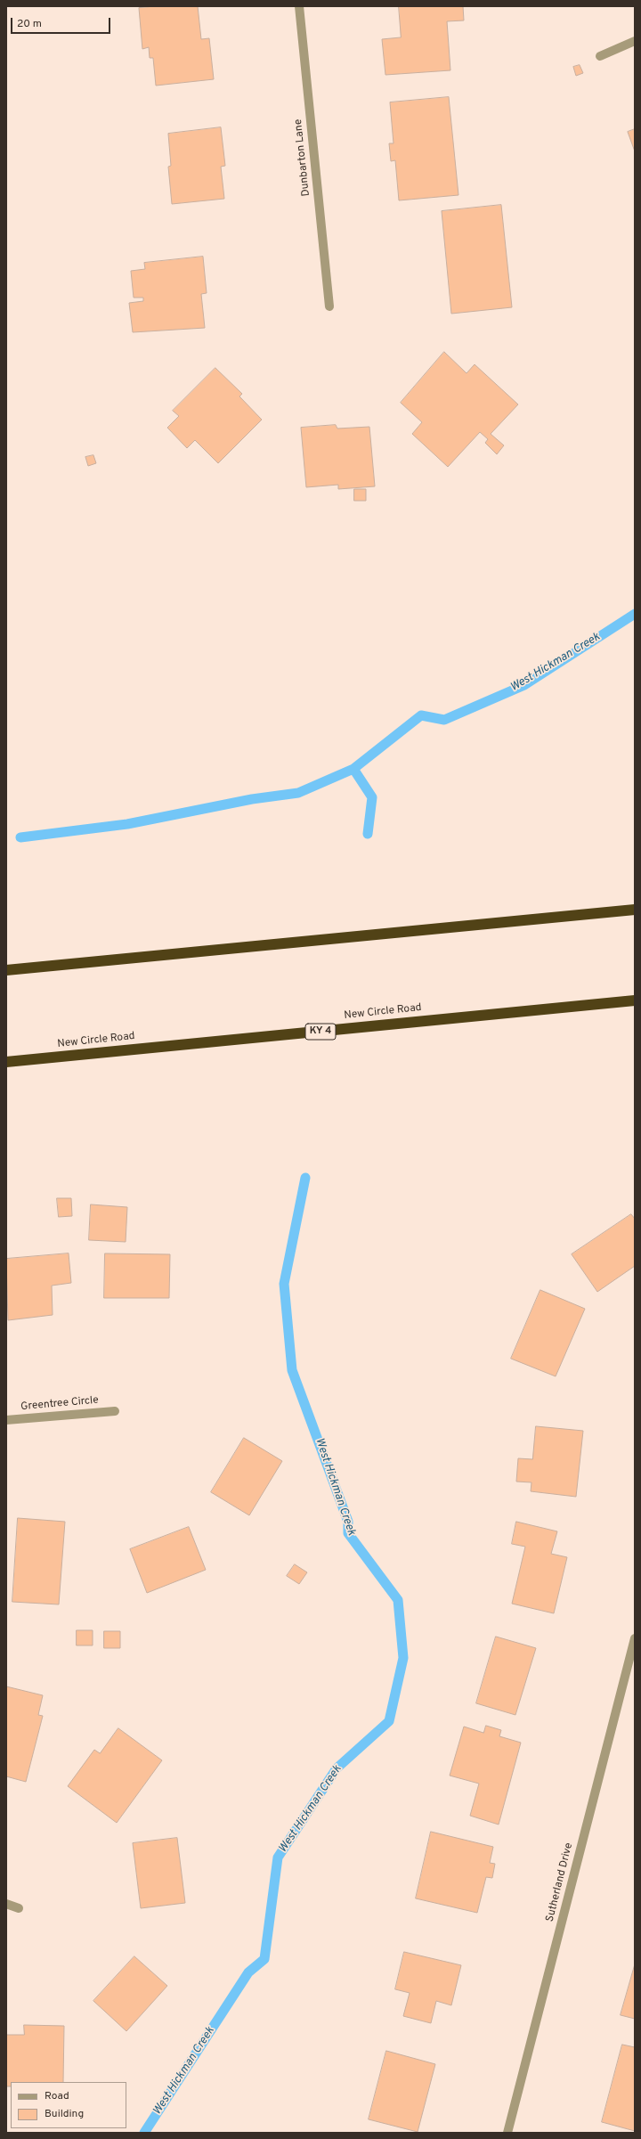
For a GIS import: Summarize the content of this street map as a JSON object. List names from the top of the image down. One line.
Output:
{"streets":{"highway":["New Circle Road","KY 4"],"street":["Dunbarton Lane","Greentree Circle","Sutherland Drive"]},"water":["West Hickman Creek"],"legend":["Road","Building"],"scale_bar":"20 m"}
